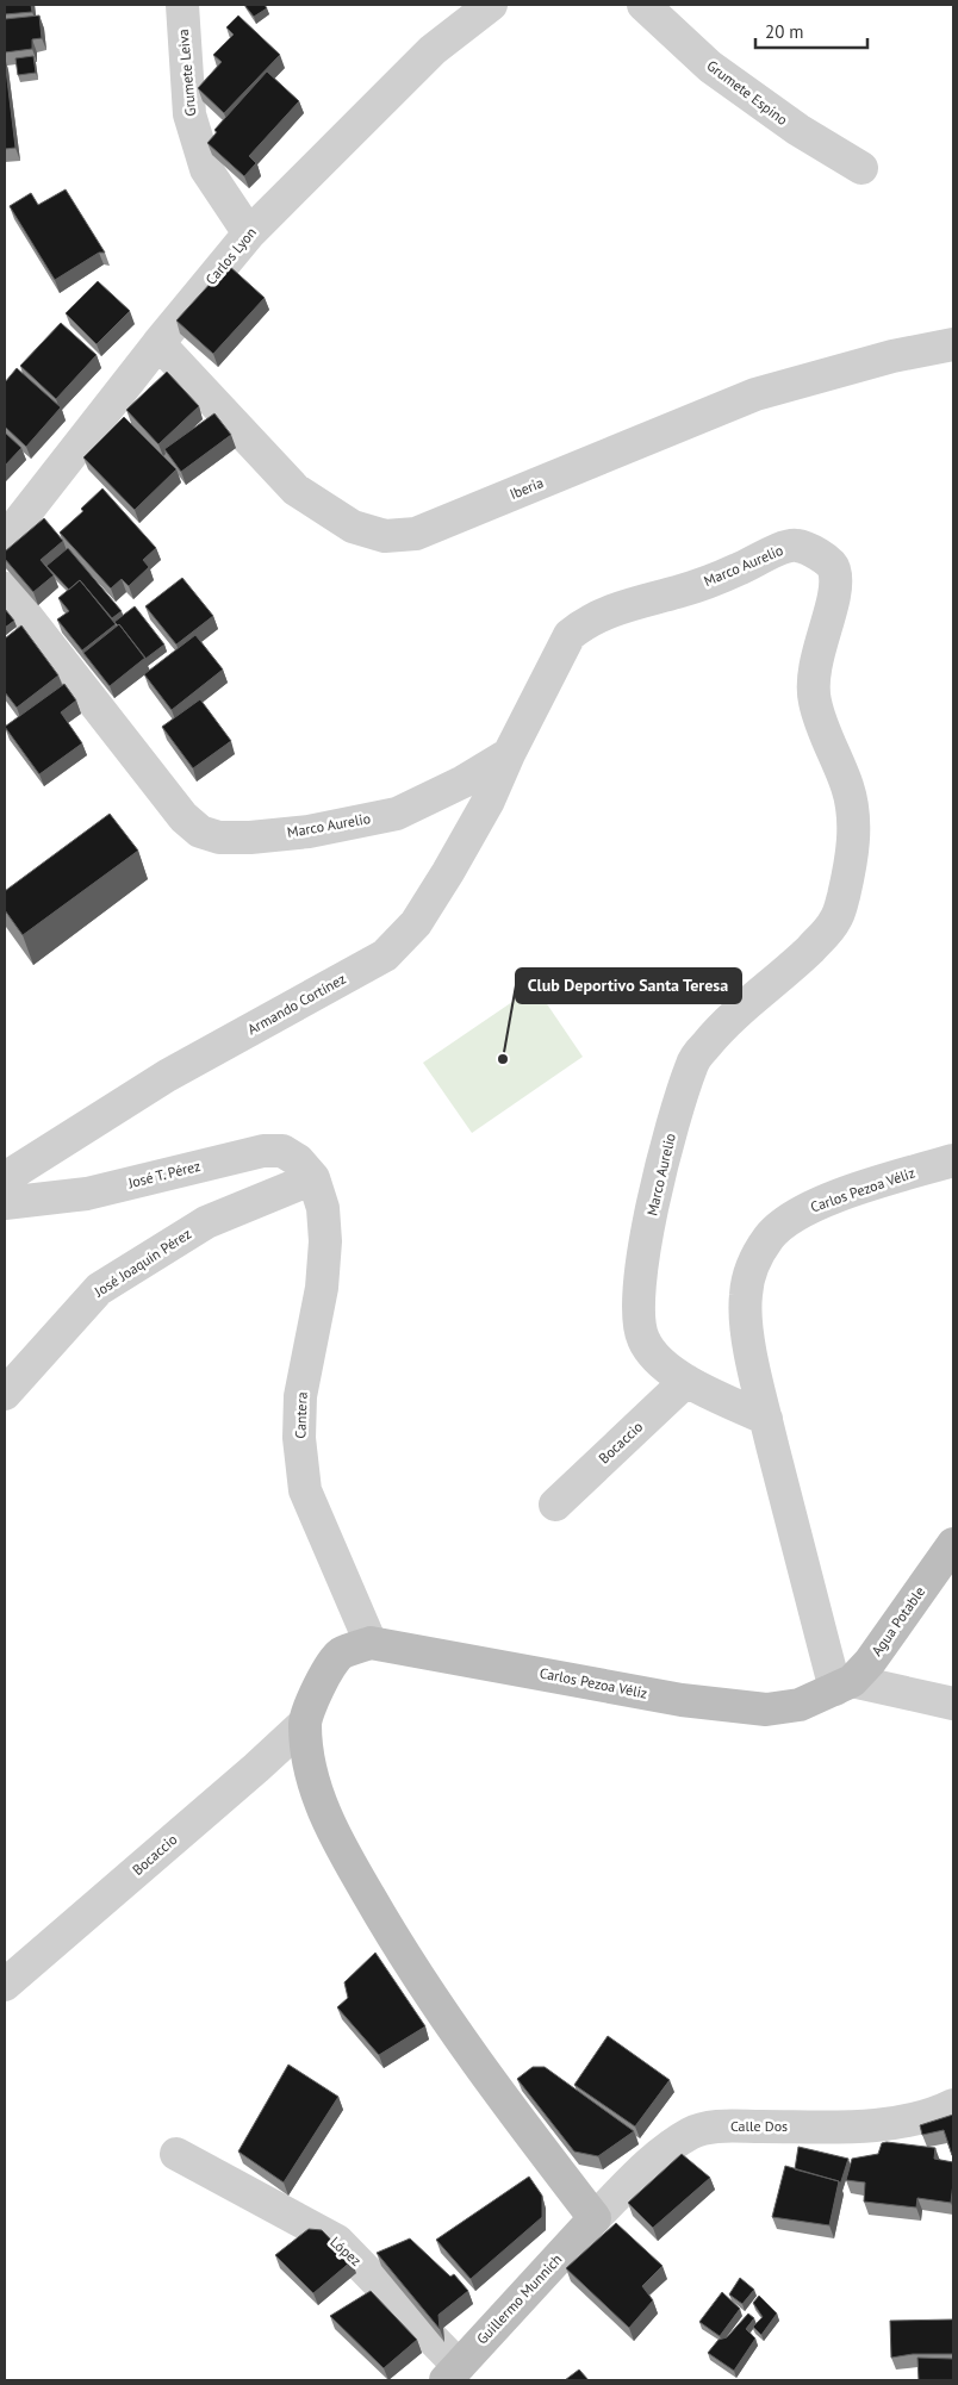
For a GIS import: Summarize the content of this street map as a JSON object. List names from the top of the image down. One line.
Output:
{"streets":{"main road":["Carlos Pezoa Véliz","Agua Potable","Guillermo Munnich"],"street":["Grumete Leiva","Grumete Espino","Carlos Lyon","Iberia","Marco Aurelio","Armando Cortínez","José T. Pérez","José Joaquín Pérez","Cantera","Bocaccio","Calle Dos","López"]},"crossings":[["Grumete Leiva","Carlos Lyon"],["Carlos Lyon","Iberia"],["Marco Aurelio","Armando Cortínez"],["Marco Aurelio","Carlos Pezoa Véliz"],["Marco Aurelio","Bocaccio"],["José T. Pérez","José Joaquín Pérez"],["José T. Pérez","Cantera"],["Carlos Pezoa Véliz","Cantera"],["Carlos Pezoa Véliz","Agua Potable"],["José Joaquín Pérez","Cantera"],["Calle Dos","Guillermo Munnich"],["López","Guillermo Munnich"]],"places":["Club Deportivo Santa Teresa"],"scale_bar":"20 m"}
